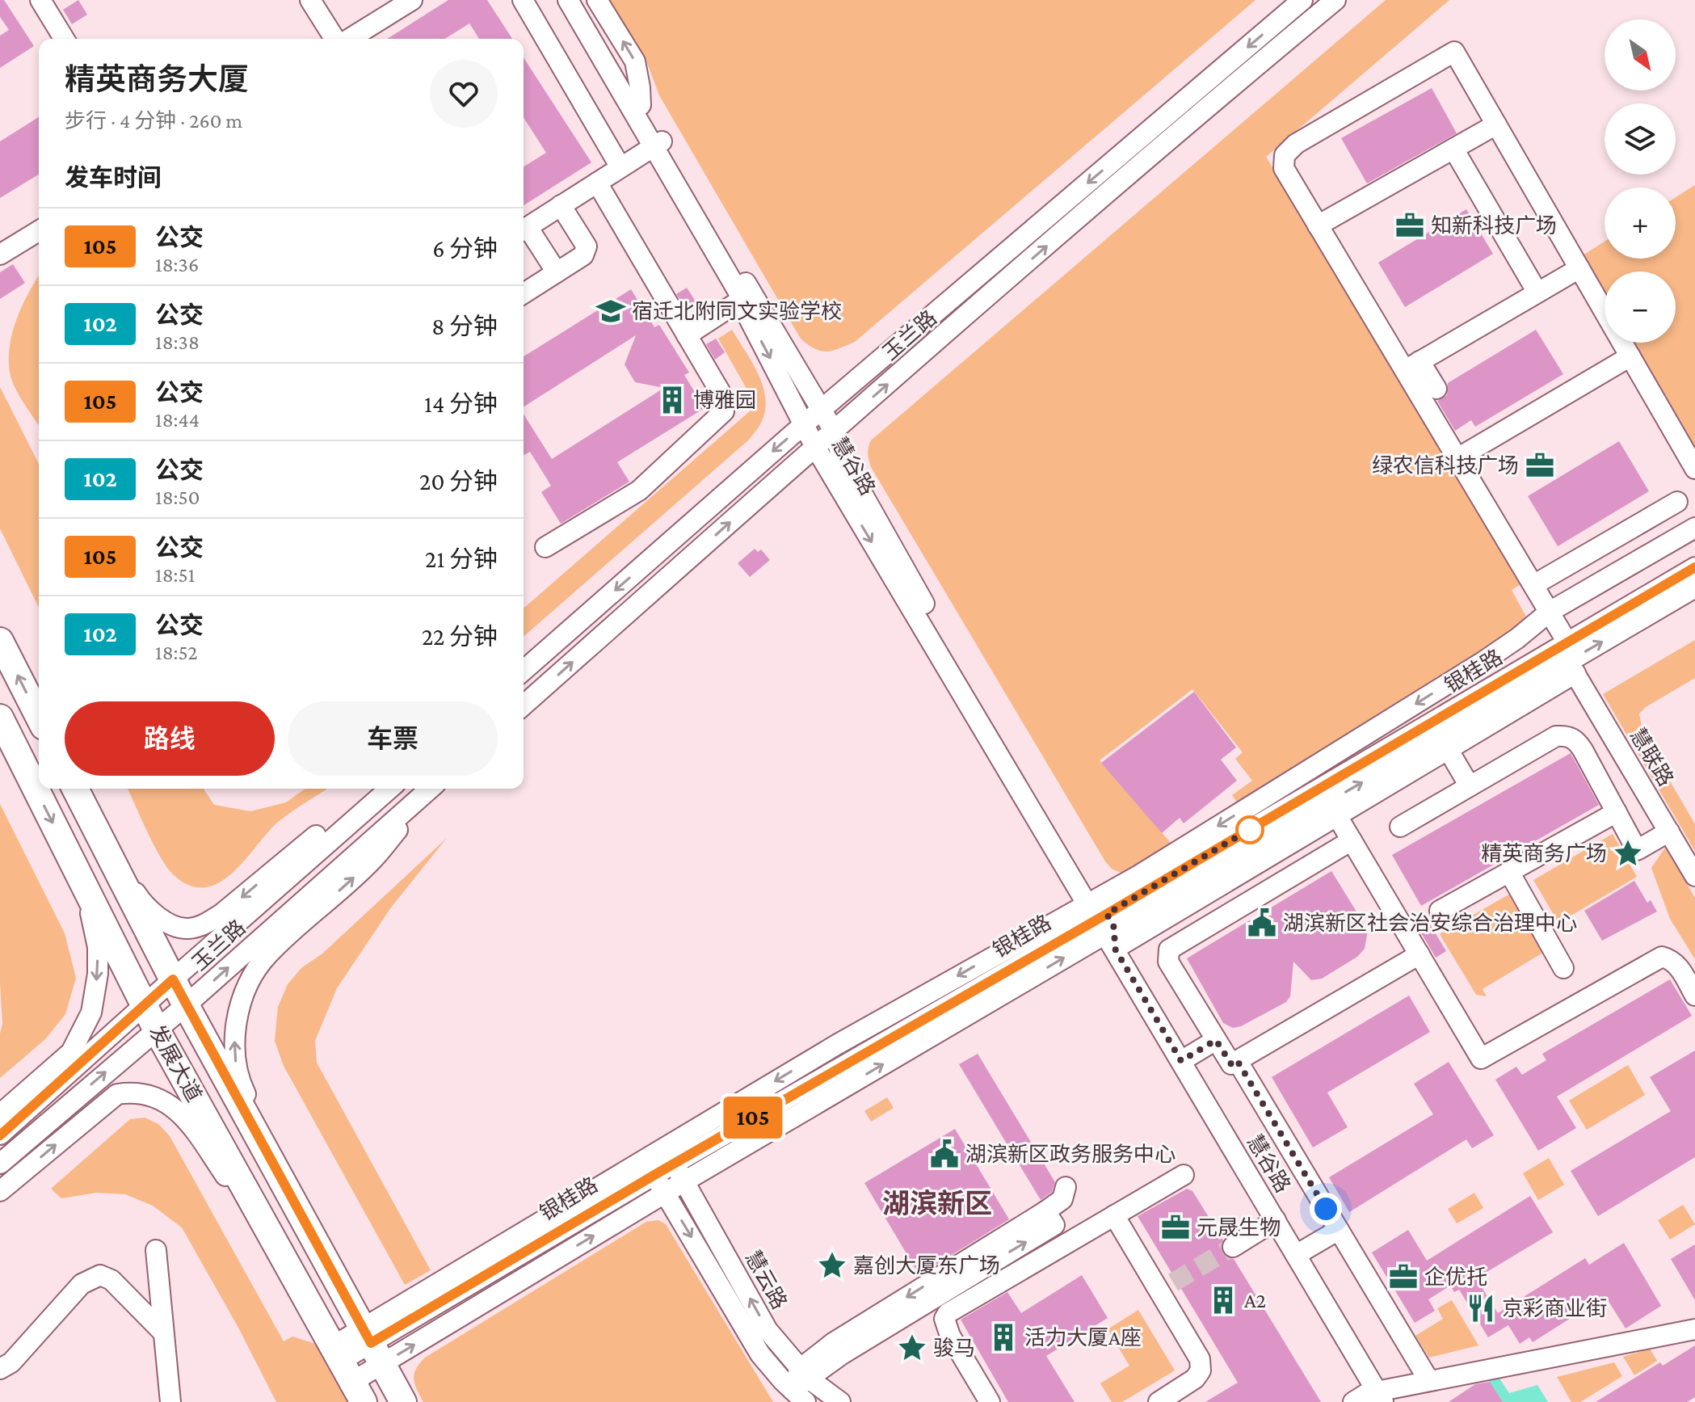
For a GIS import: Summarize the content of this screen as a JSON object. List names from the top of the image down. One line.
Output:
{"streets":{"main road":["发展大道"],"street":["玉兰路","慧谷路","银桂路","慧联路","慧云路"]},"crossings":[["玉兰路","慧谷路"],["玉兰路","发展大道"],["慧谷路","银桂路"],["银桂路","慧联路"],["银桂路","发展大道"],["银桂路","慧云路"]],"districts":["湖滨新区"],"places":{"office":["知新科技广场","绿农信科技广场","元晟生物","企优托"],"school or university":["宿迁北附同文实验学校"],"building":["博雅园","A2","活力大厦A座"],"place":["精英商务广场","嘉创大厦东广场","骏马"],"public building":["湖滨新区社会治安综合治理中心","湖滨新区政务服务中心"],"restaurant":["京彩商业街"]},"lines":["bus line 105"],"north":"bottom right","page":{"on_map":"105","map_buttons":["+","−"],"heading":[["精英商务大厦","步行 · 4 分钟 · 260 m"],"发车时间"],"list":[{"mark":"105","name":"公交","note":"18:36","value":"6 分钟"},{"mark":"102","name":"公交","note":"18:38","value":"8 分钟"},{"mark":"105","name":"公交","note":"18:44","value":"14 分钟"},{"mark":"102","name":"公交","note":"18:50","value":"20 分钟"},{"mark":"105","name":"公交","note":"18:51","value":"21 分钟"},{"mark":"102","name":"公交","note":"18:52","value":"22 分钟"}],"buttons":["路线","车票"]}}
